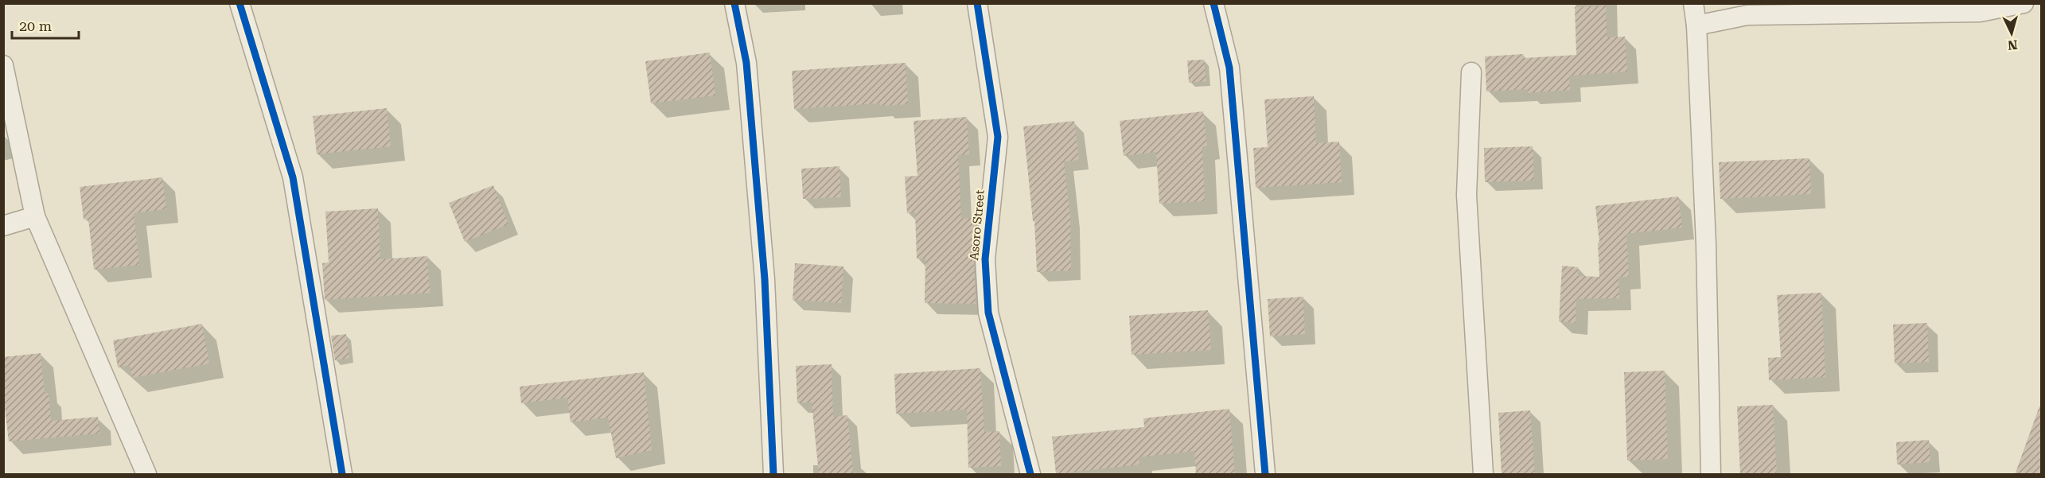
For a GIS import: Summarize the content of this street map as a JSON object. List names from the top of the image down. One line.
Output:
{"streets":{"street":["Asoro Street"]},"scale_bar":"20 m","north":"bottom"}
